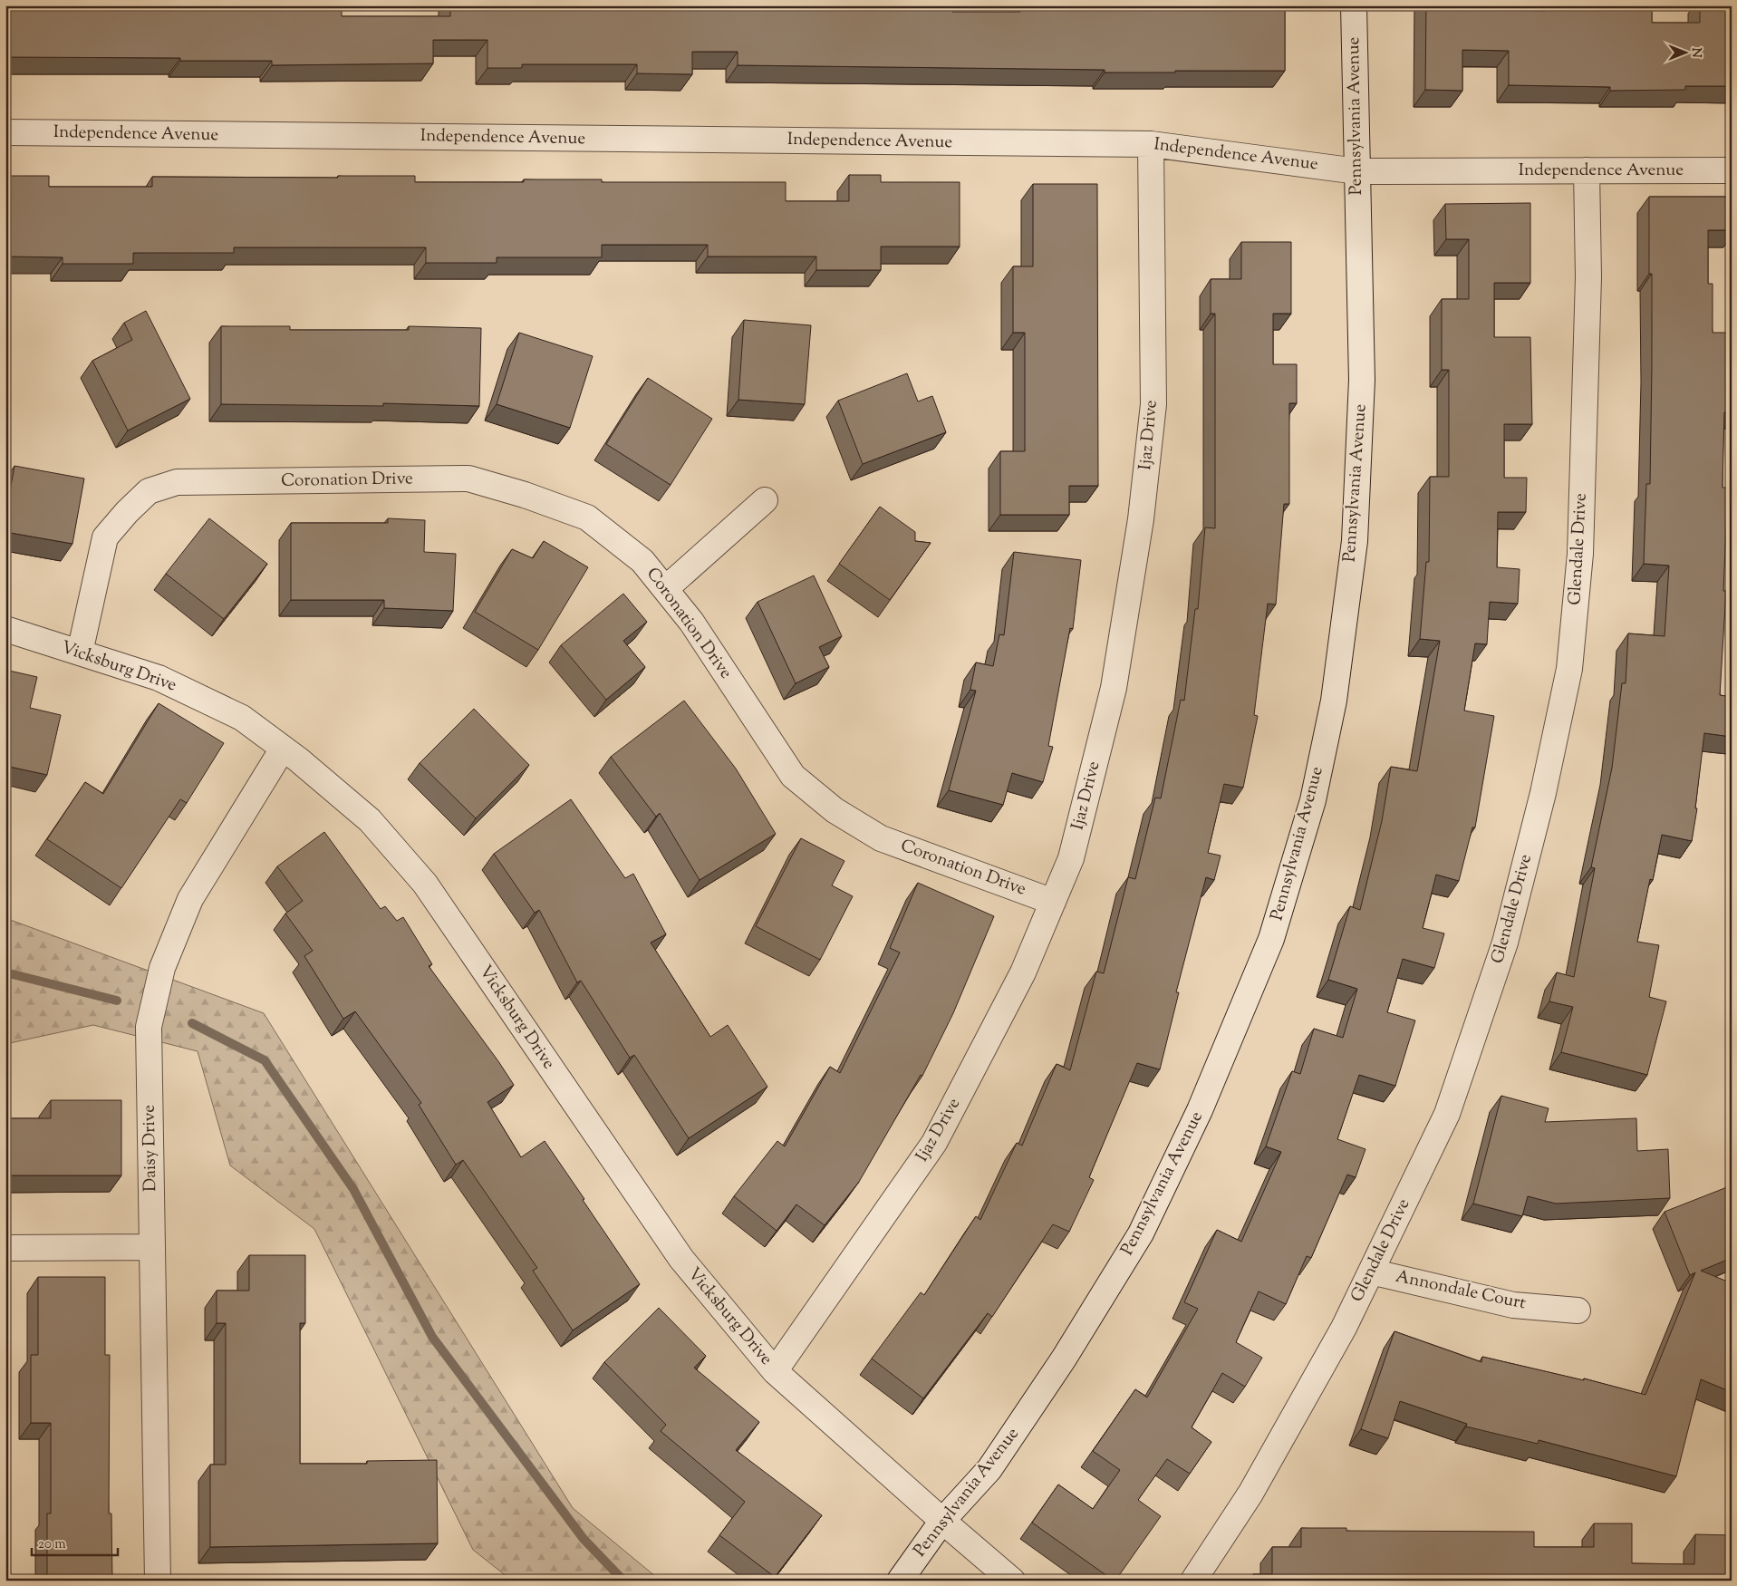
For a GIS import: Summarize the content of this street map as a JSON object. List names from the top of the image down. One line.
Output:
{"streets":{"street":["Pennsylvania Avenue","Independence Avenue","Ijaz Drive","Coronation Drive","Glendale Drive","Vicksburg Drive","Daisy Drive","Annondale Court"]},"crossings":[["Pennsylvania Avenue","Independence Avenue"],["Pennsylvania Avenue","Vicksburg Drive"],["Independence Avenue","Ijaz Drive"],["Independence Avenue","Glendale Drive"],["Ijaz Drive","Coronation Drive"],["Ijaz Drive","Vicksburg Drive"],["Coronation Drive","Vicksburg Drive"],["Glendale Drive","Annondale Court"],["Vicksburg Drive","Daisy Drive"]],"scale_bar":"20 m","north":"right"}
